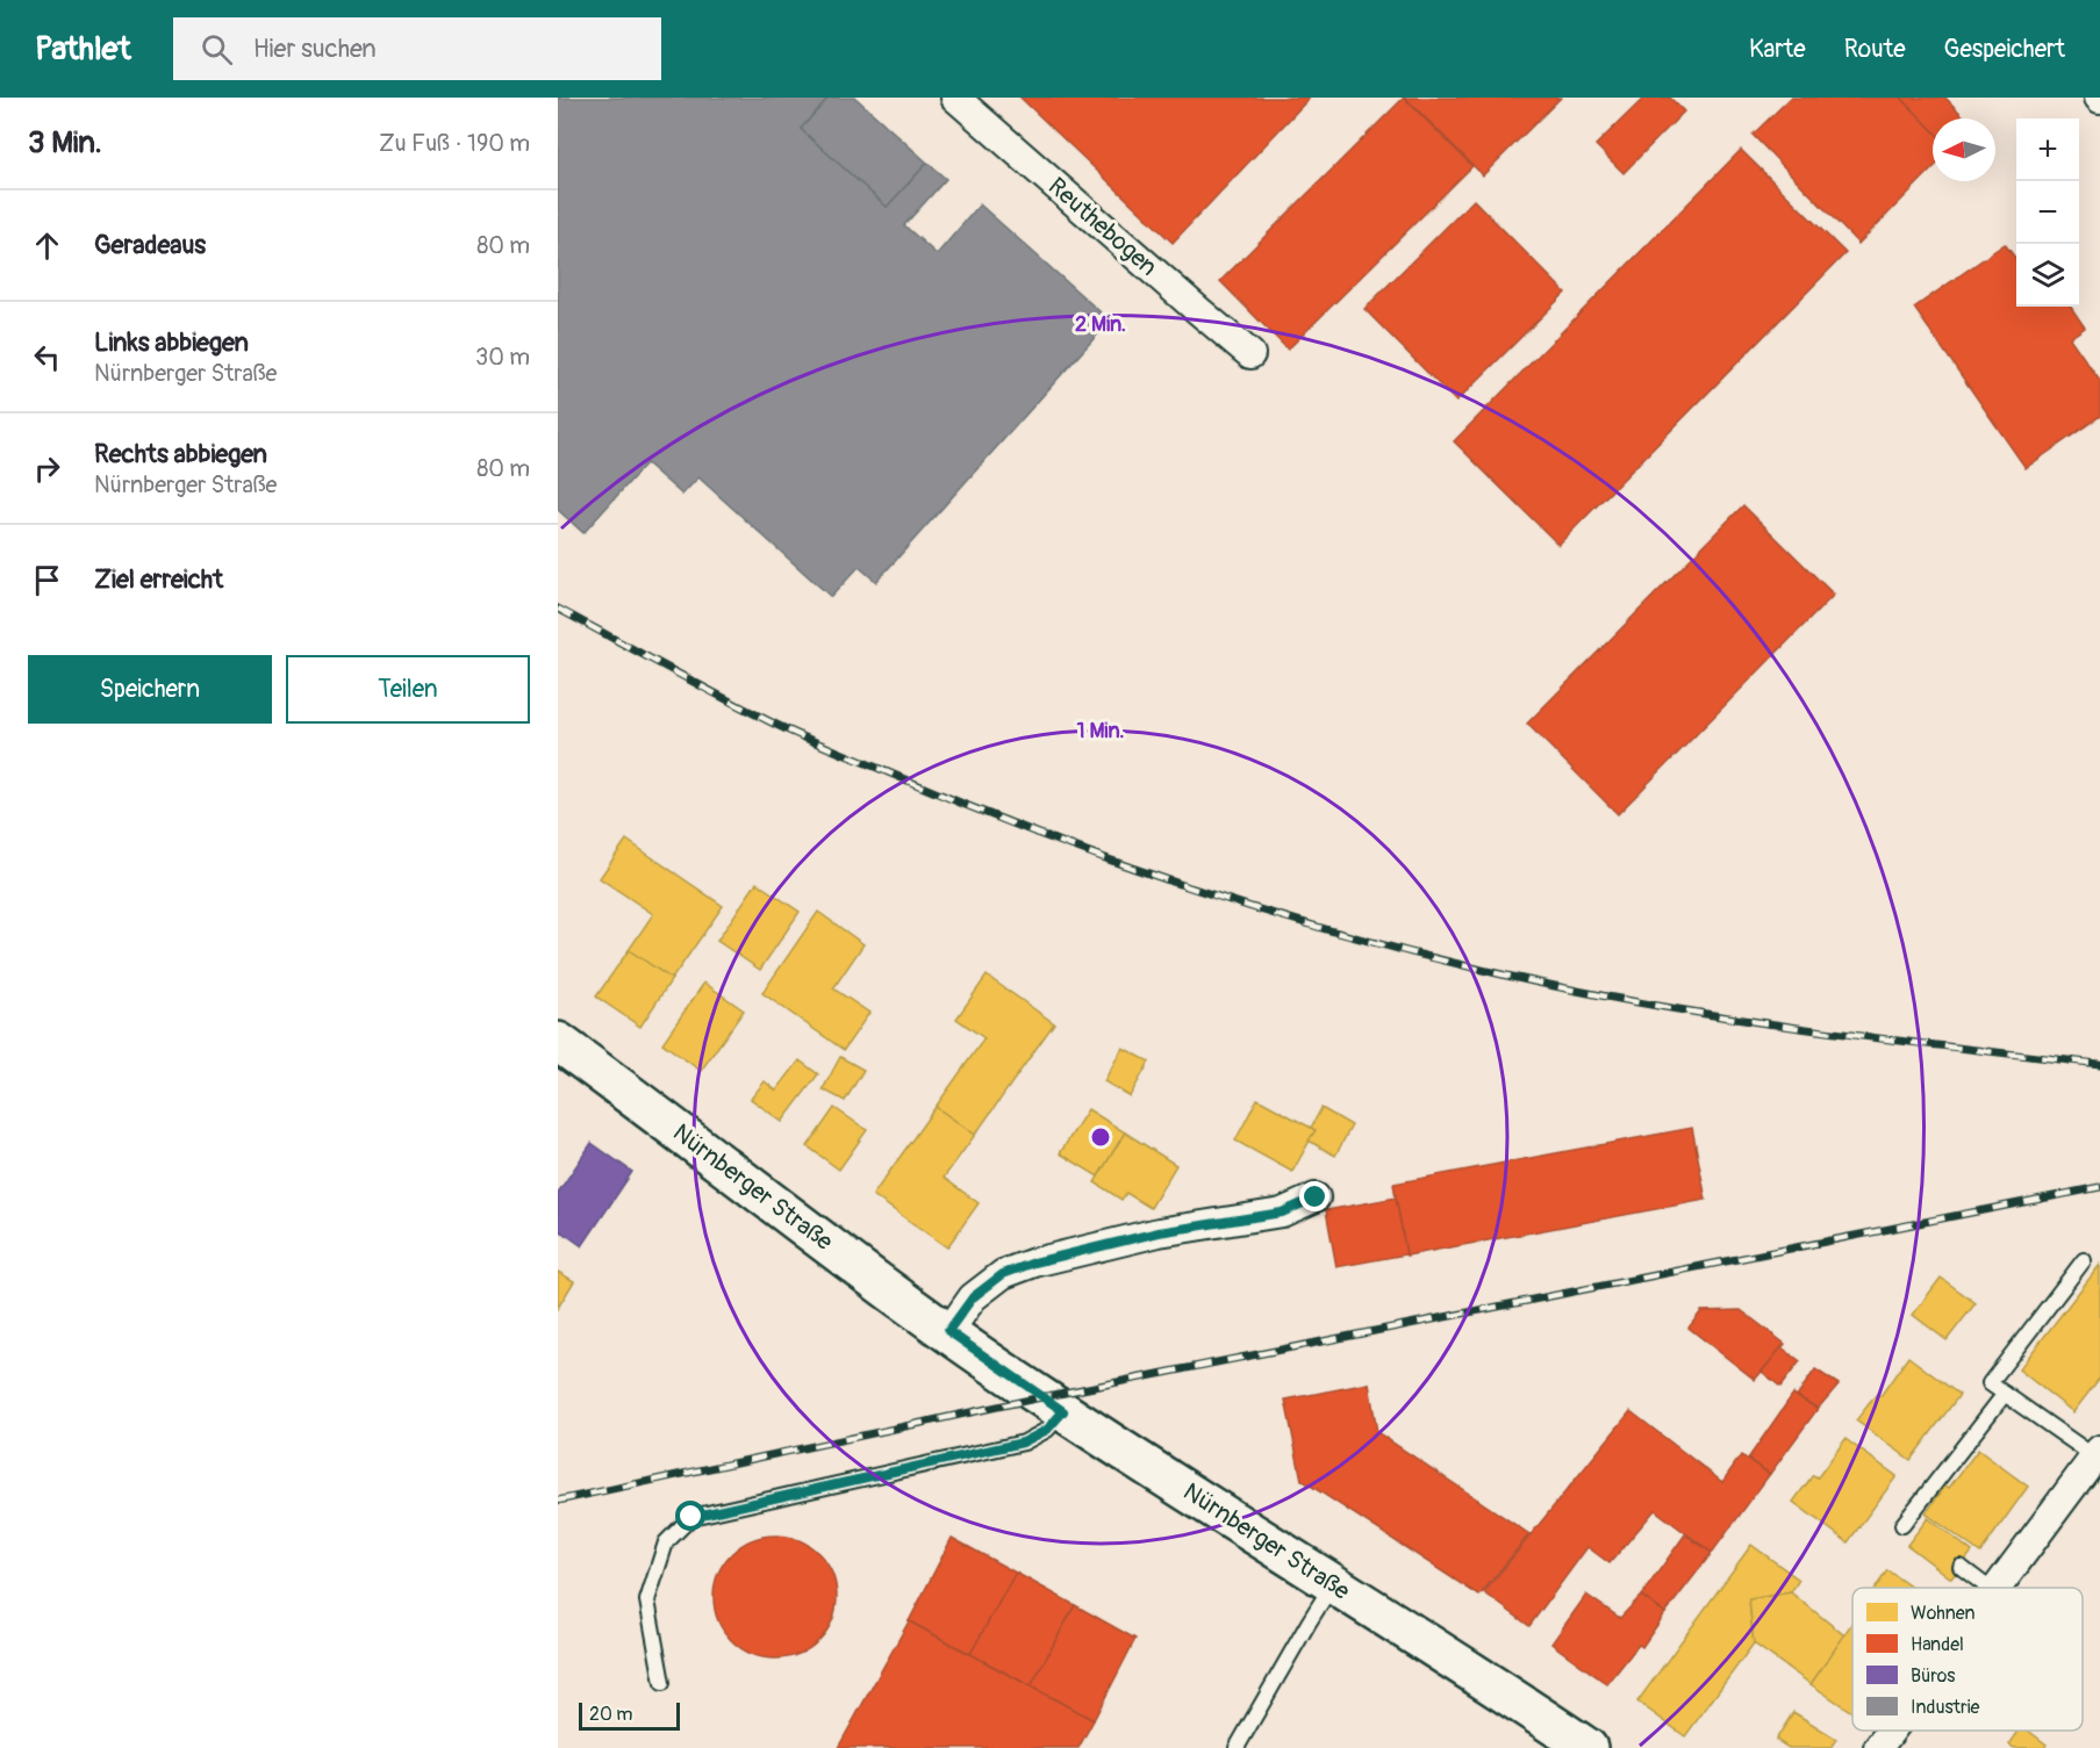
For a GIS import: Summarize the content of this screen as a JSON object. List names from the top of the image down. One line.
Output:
{"streets":{"main road":["Nürnberger Straße"],"street":["Reuthebogen"]},"legend":["Wohnen","Handel","Büros","Industrie"],"scale_bar":"20 m","north":"left","page":{"header":"Pathlet","search":"Hier suchen","nav":["Karte","Route","Gespeichert"],"heading":["3 Min.","Zu Fuß · 190 m"],"map_buttons":["+","−"],"list":[["Geradeaus","80 m"],["Links abbiegen","Nürnberger Straße","30 m"],["Rechts abbiegen","Nürnberger Straße","80 m"],"Ziel erreicht"],"buttons":["Speichern","Teilen"],"scale":"20 m"},"rings":["2 Min.","1 Min."]}
